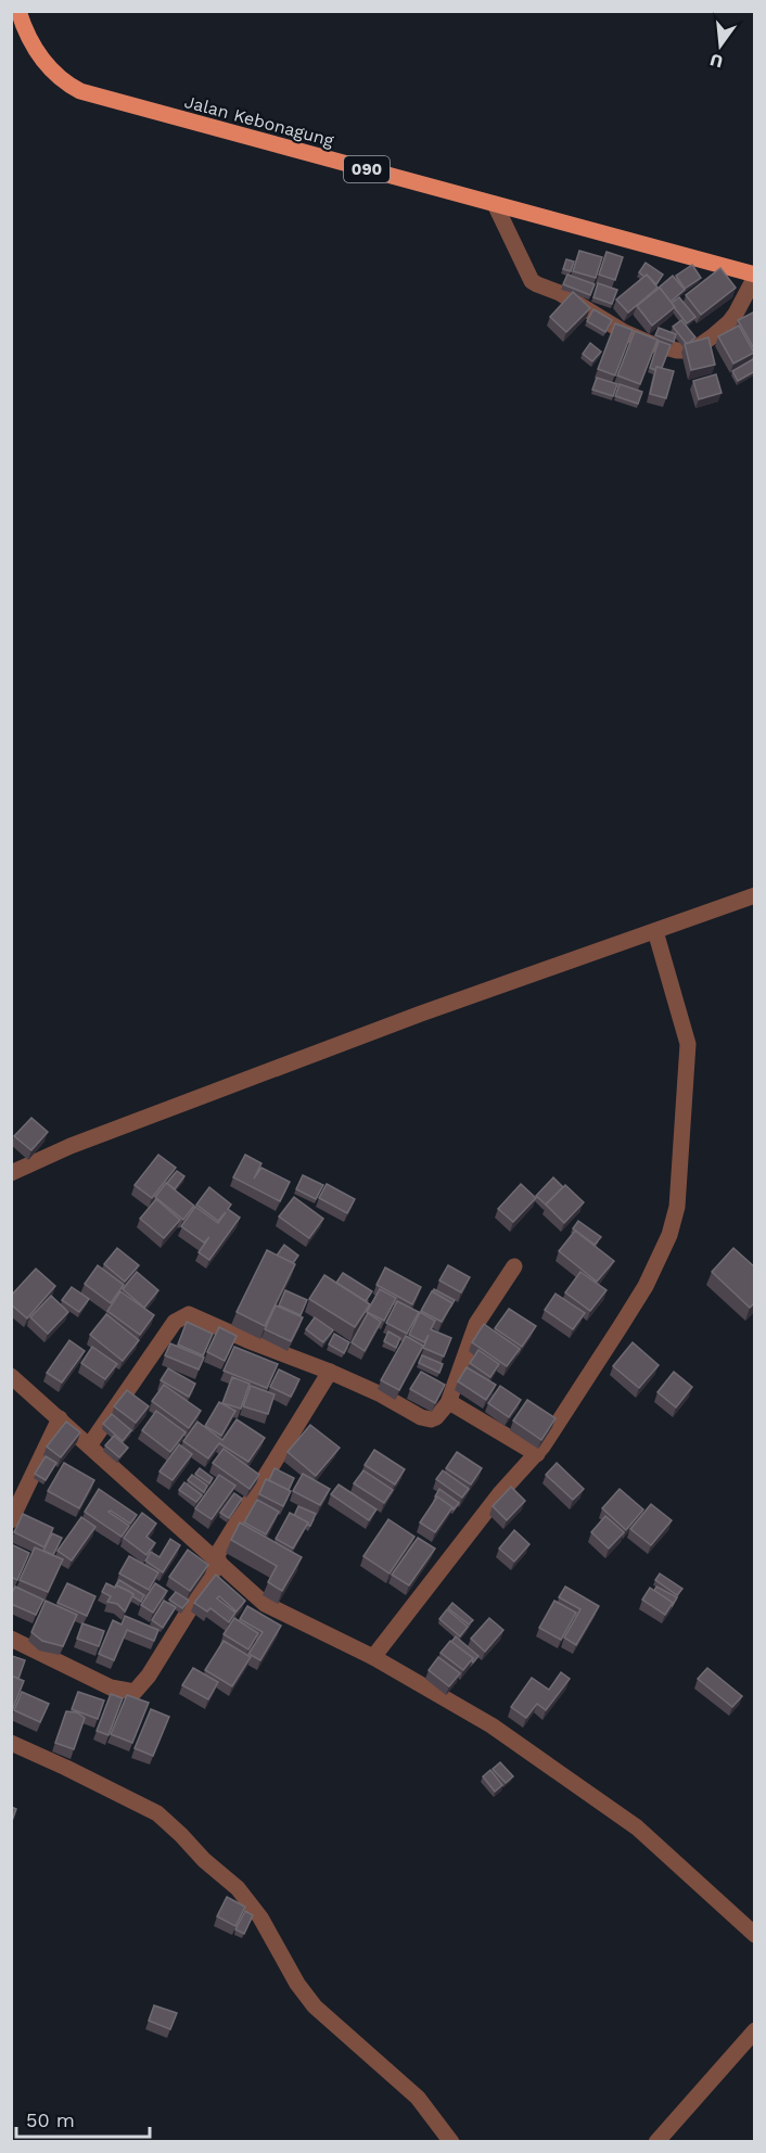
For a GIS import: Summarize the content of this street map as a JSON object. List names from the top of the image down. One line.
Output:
{"streets":{"main road":["Jalan Kebonagung","090"]},"scale_bar":"50 m","north":"bottom"}
